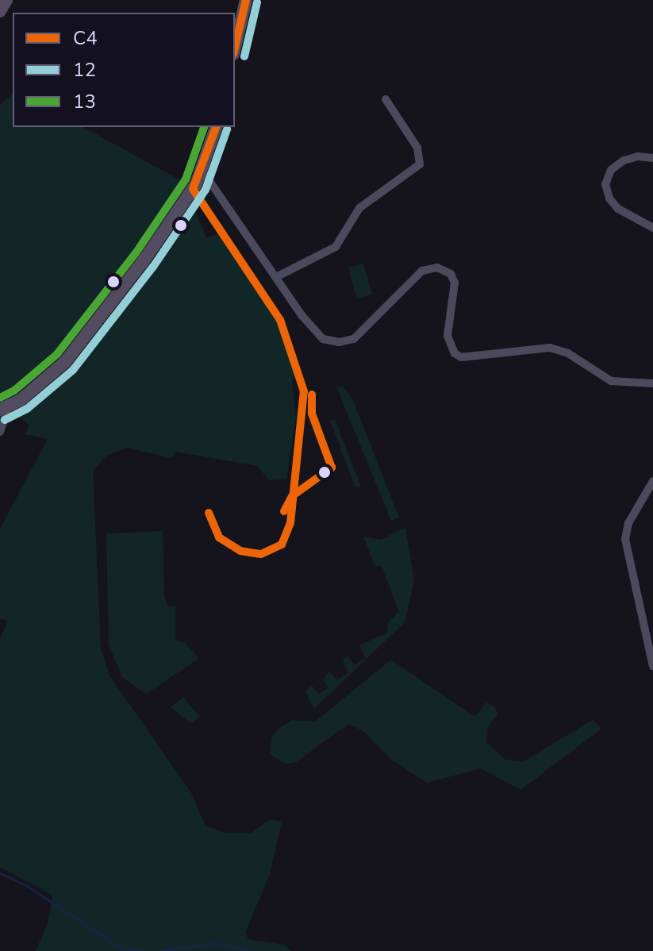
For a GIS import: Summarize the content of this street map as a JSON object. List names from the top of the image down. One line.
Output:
{"lines":["transit line C4","transit line 12","transit line 13"],"legend":["C4","12","13"]}
